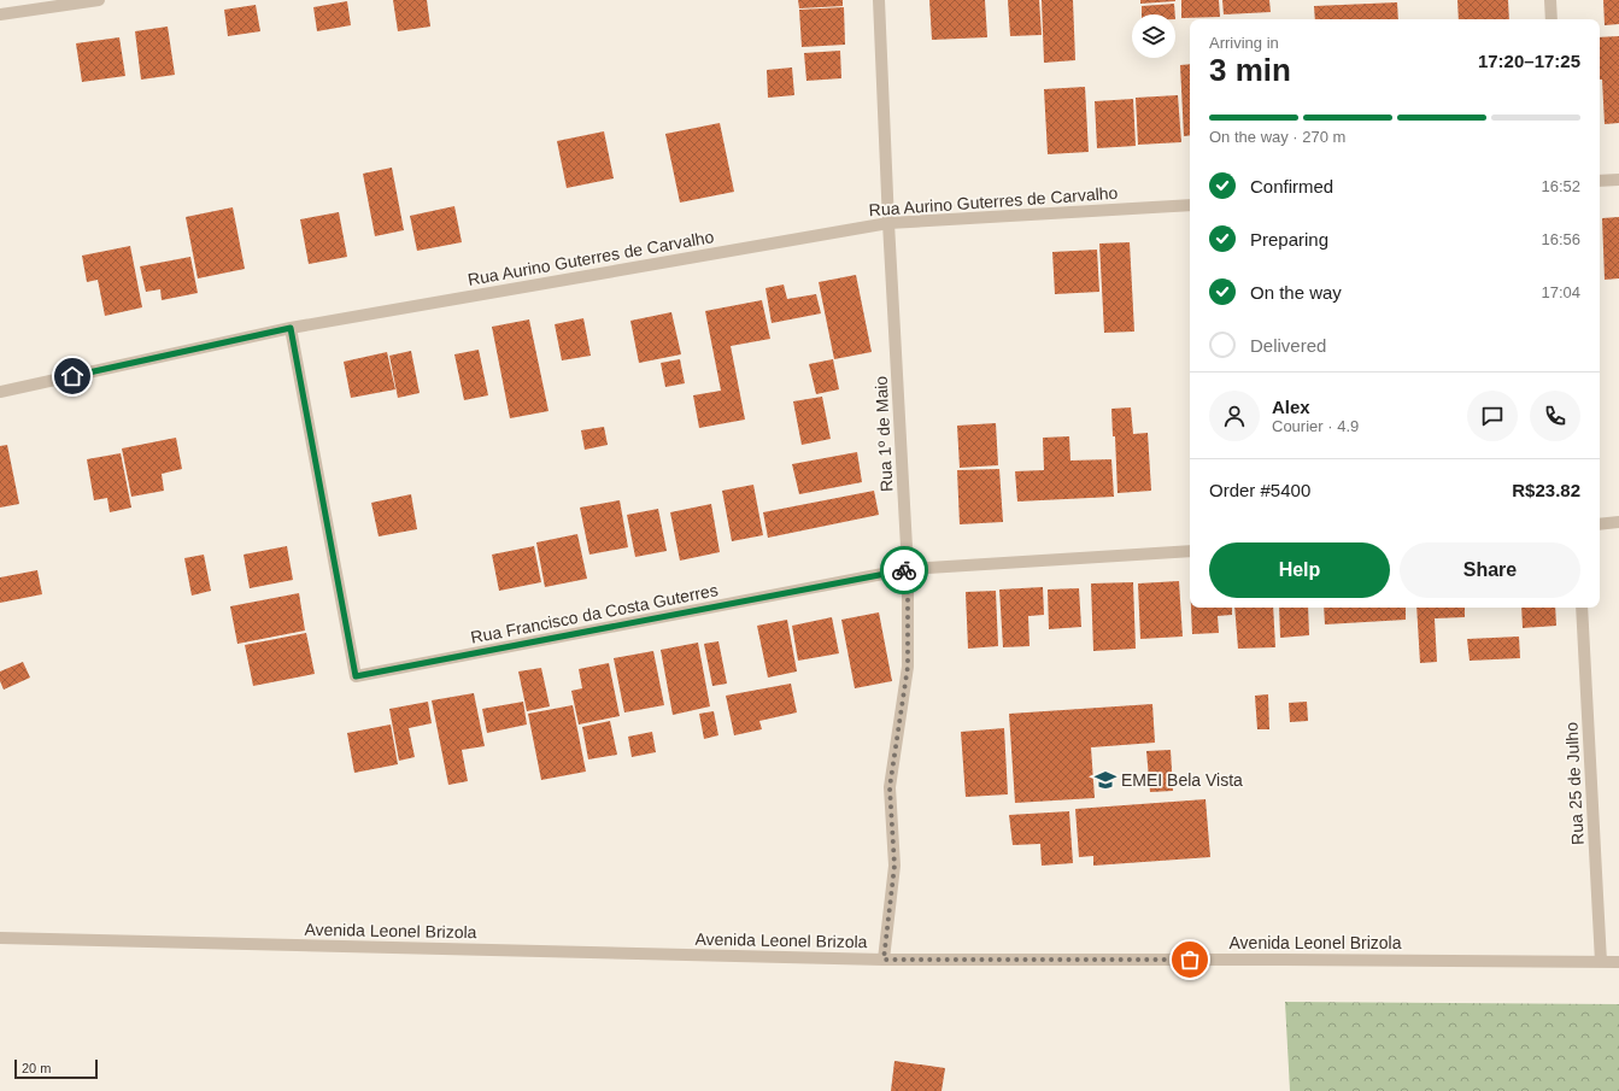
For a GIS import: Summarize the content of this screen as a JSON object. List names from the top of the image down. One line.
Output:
{"streets":{"street":["Rua Aurino Guterres de Carvalho","Rua 1º de Maio","Rua Francisco da Costa Guterres","Rua 25 de Julho","Avenida Leonel Brizola"]},"crossings":[["Rua Aurino Guterres de Carvalho","Rua 1º de Maio"],["Rua Aurino Guterres de Carvalho","Rua Francisco da Costa Guterres"],["Rua 1º de Maio","Rua Francisco da Costa Guterres"],["Rua 1º de Maio","Avenida Leonel Brizola"],["Rua 25 de Julho","Avenida Leonel Brizola"]],"places":{"school or university":["EMEI Bela Vista"]},"scale_bar":"20 m","page":{"heading":["3 min","Arriving in","17:20–17:25"],"panel":["Alex","Courier · 4.9","Order #5400","R$23.82"],"bar":"On the way · 270 m","list":[["Confirmed","16:52"],["Preparing","16:56"],["On the way","17:04"],"Delivered"],"buttons":["Help","Share"],"scale":"20 m"}}
